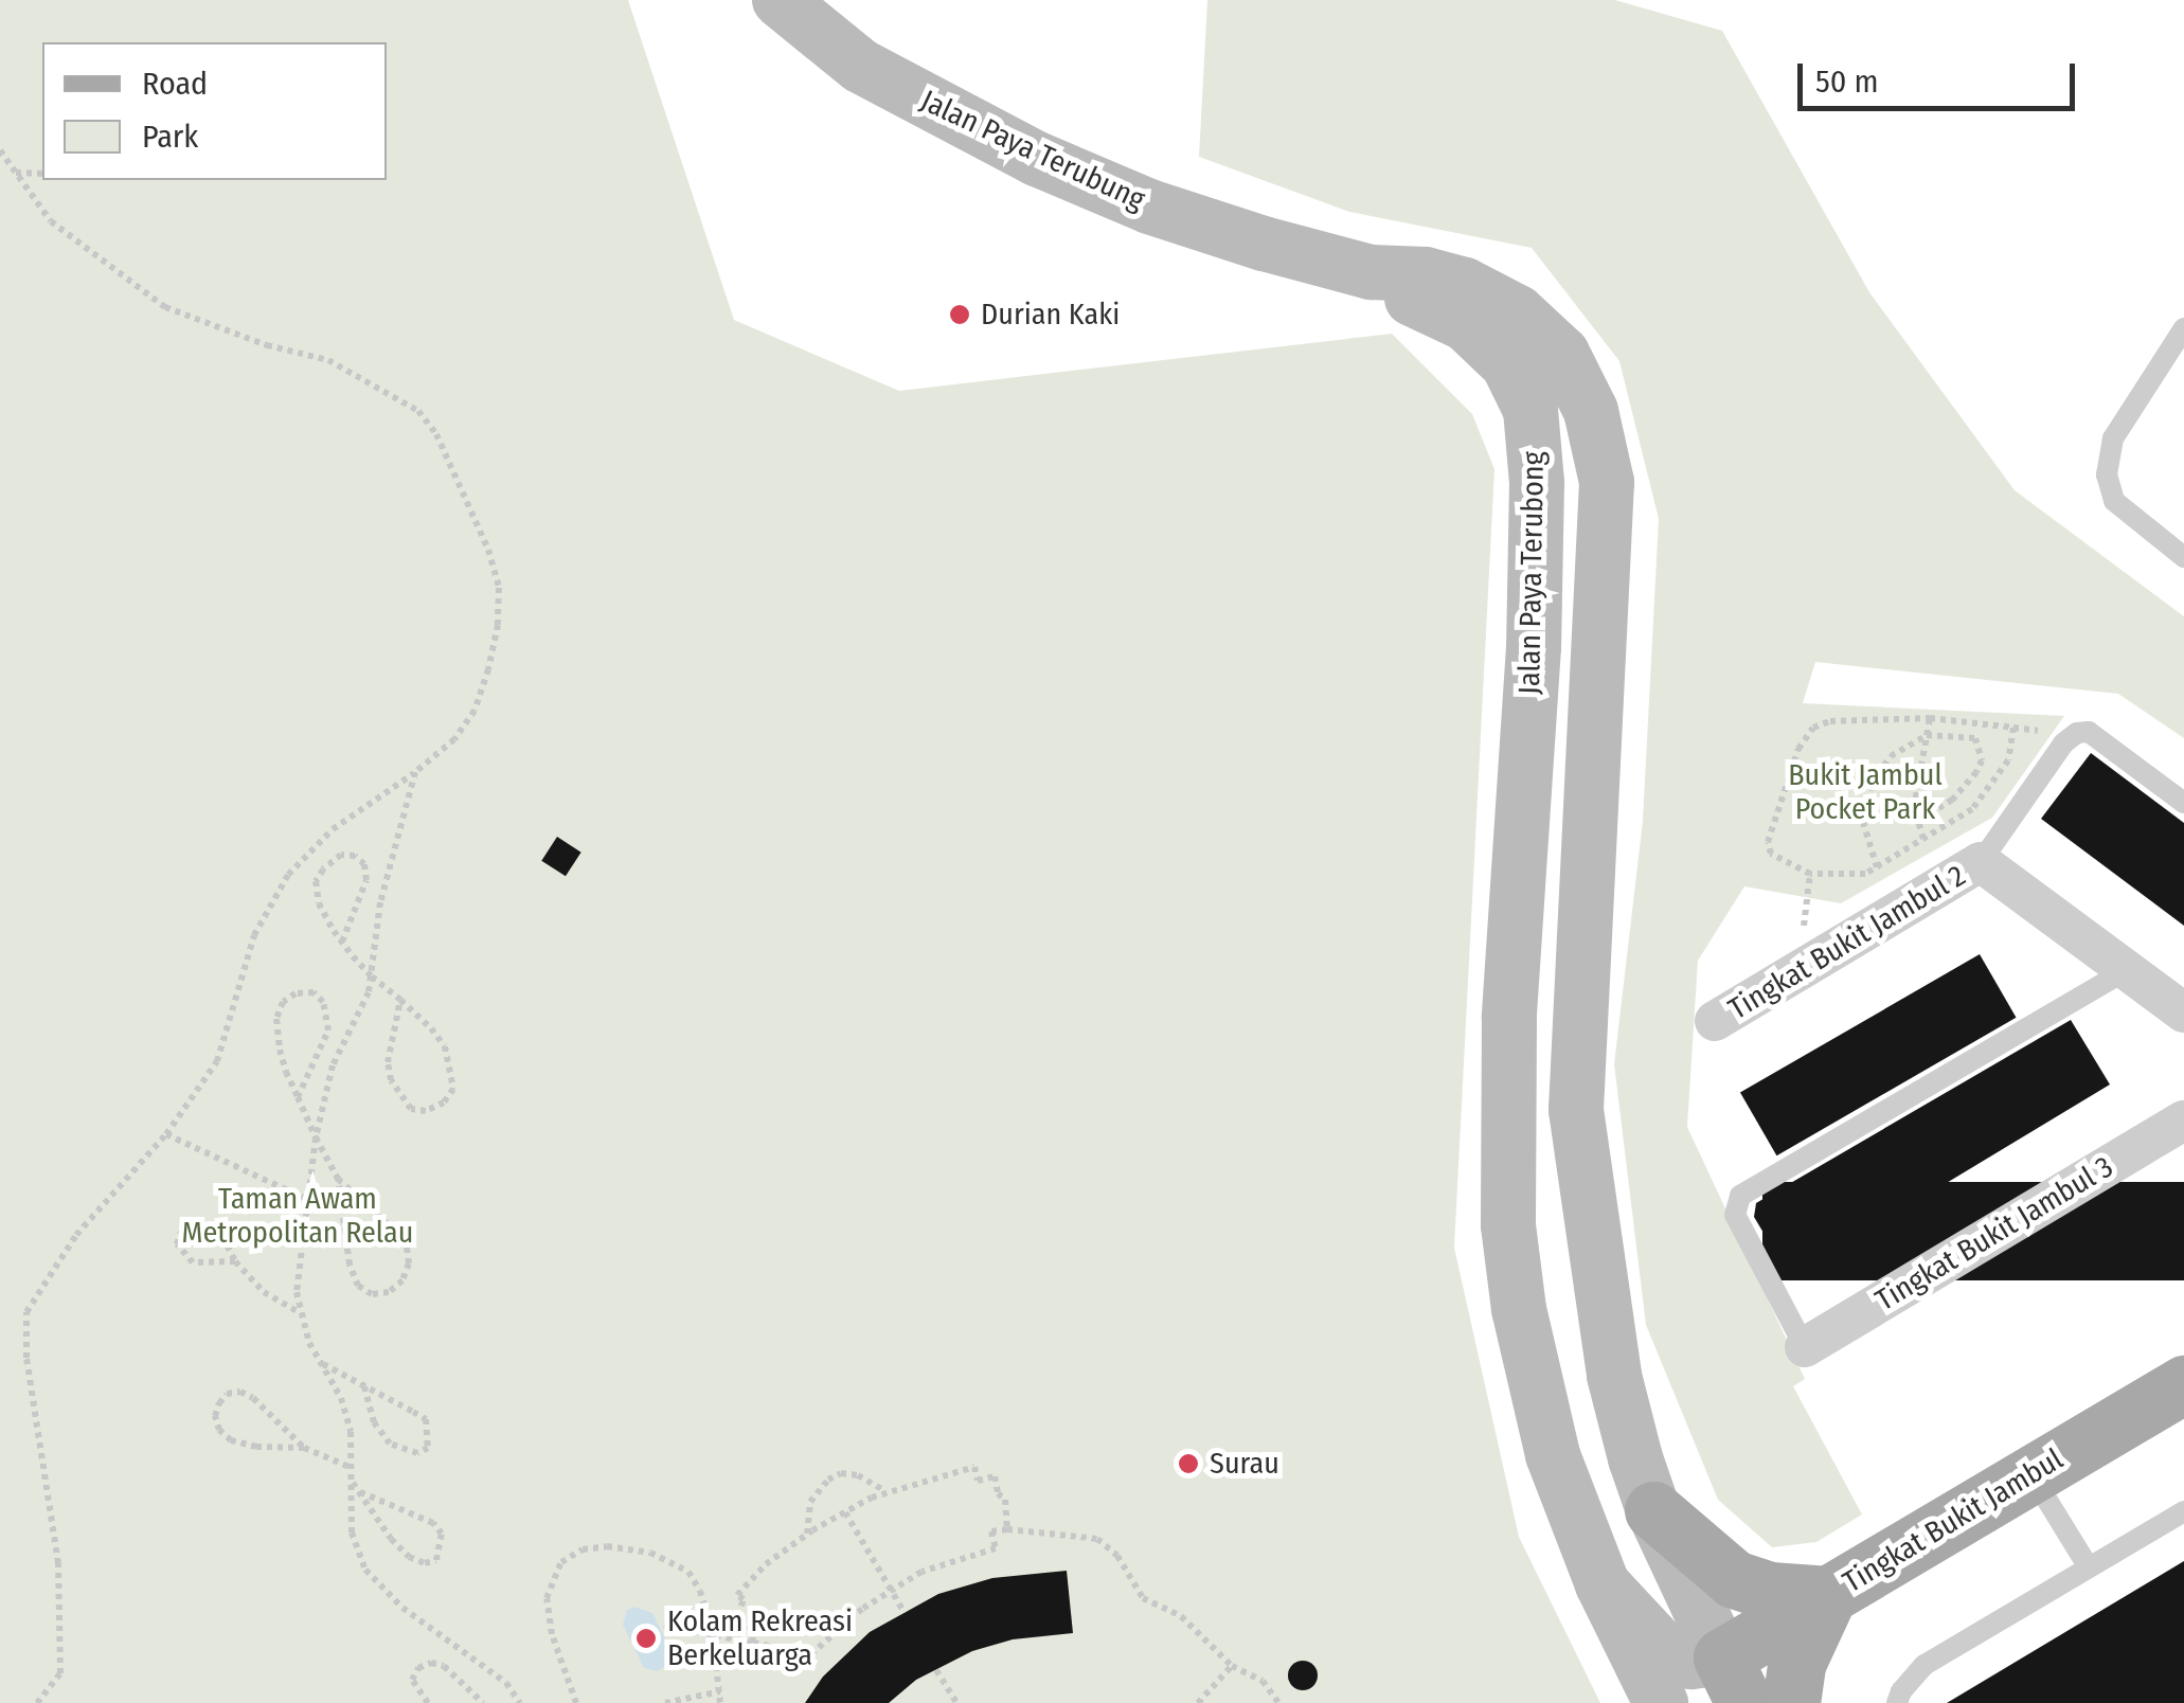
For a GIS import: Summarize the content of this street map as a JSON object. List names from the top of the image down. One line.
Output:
{"streets":{"main road":["Jalan Paya Terubung","Jalan Paya Terubong","Tingkat Bukit Jambul"],"street":["Tingkat Bukit Jambul 2","Tingkat Bukit Jambul 3"]},"crossings":[["Jalan Paya Terubung","Jalan Paya Terubong"]],"parks":["Bukit Jambul Pocket Park","Taman Awam Metropolitan Relau"],"places":["Durian Kaki","Surau","Kolam Rekreasi Berkeluarga"],"legend":["Road","Park"],"scale_bar":"50 m"}
